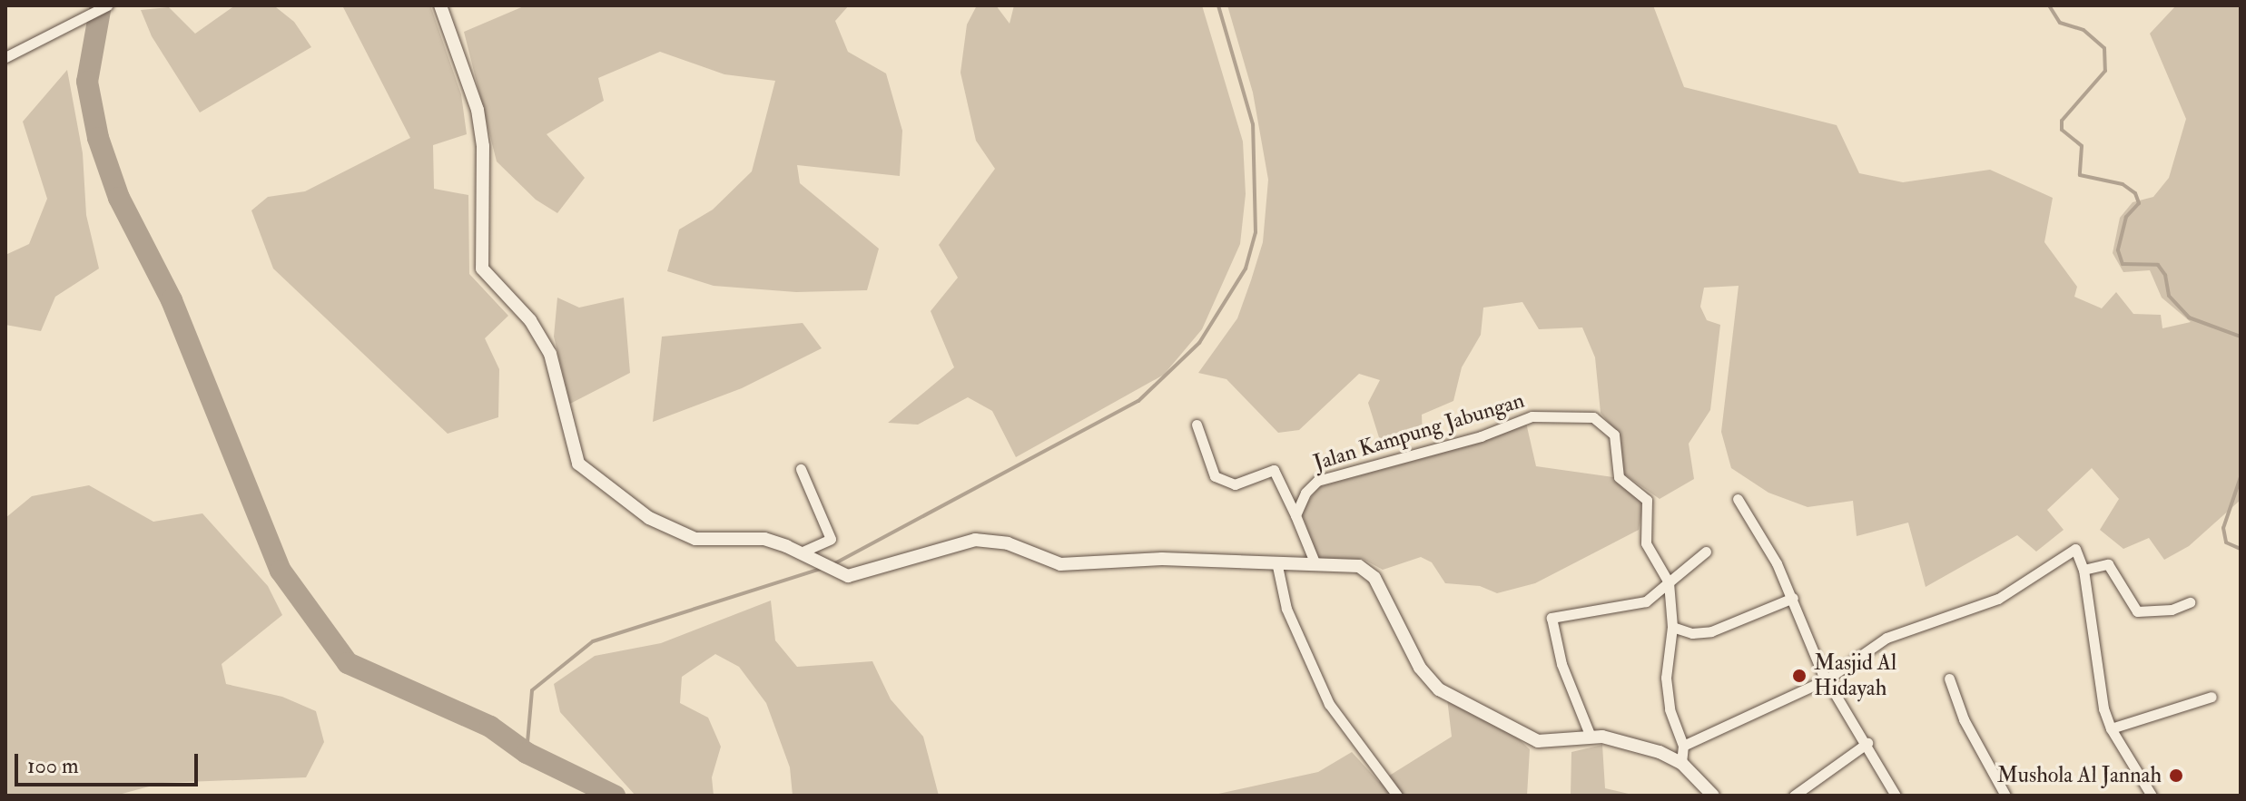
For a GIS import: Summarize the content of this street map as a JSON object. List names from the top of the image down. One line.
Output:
{"streets":{"street":["Jalan Kampung Jabungan"]},"places":["Masjid Al Hidayah","Mushola Al Jannah"],"scale_bar":"100 m"}
